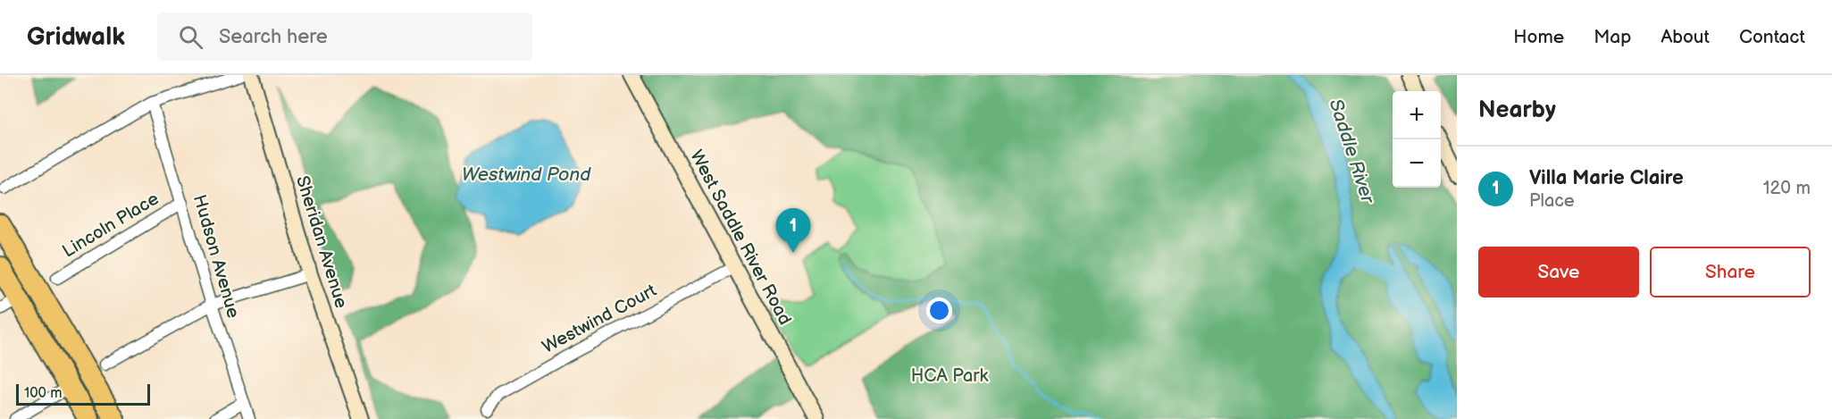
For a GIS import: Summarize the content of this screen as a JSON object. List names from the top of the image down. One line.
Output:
{"streets":{"street":["Lincoln Place","West Saddle River Road","Sheridan Avenue","Hudson Avenue","Westwind Court"]},"crossings":[["Lincoln Place","Hudson Avenue"],["West Saddle River Road","Westwind Court"]],"water":["Saddle River","Westwind Pond"],"parks":["HCA Park"],"scale_bar":"100 m","page":{"header":"Gridwalk","search":"Search here","nav":["Home","Map","About","Contact"],"heading":"Nearby","map_buttons":["+","−"],"list":[{"mark":"1","name":"Villa Marie Claire","note":"Place","value":"120 m"}],"pins":"1","buttons":["Save","Share"],"scale":"100 m"}}
